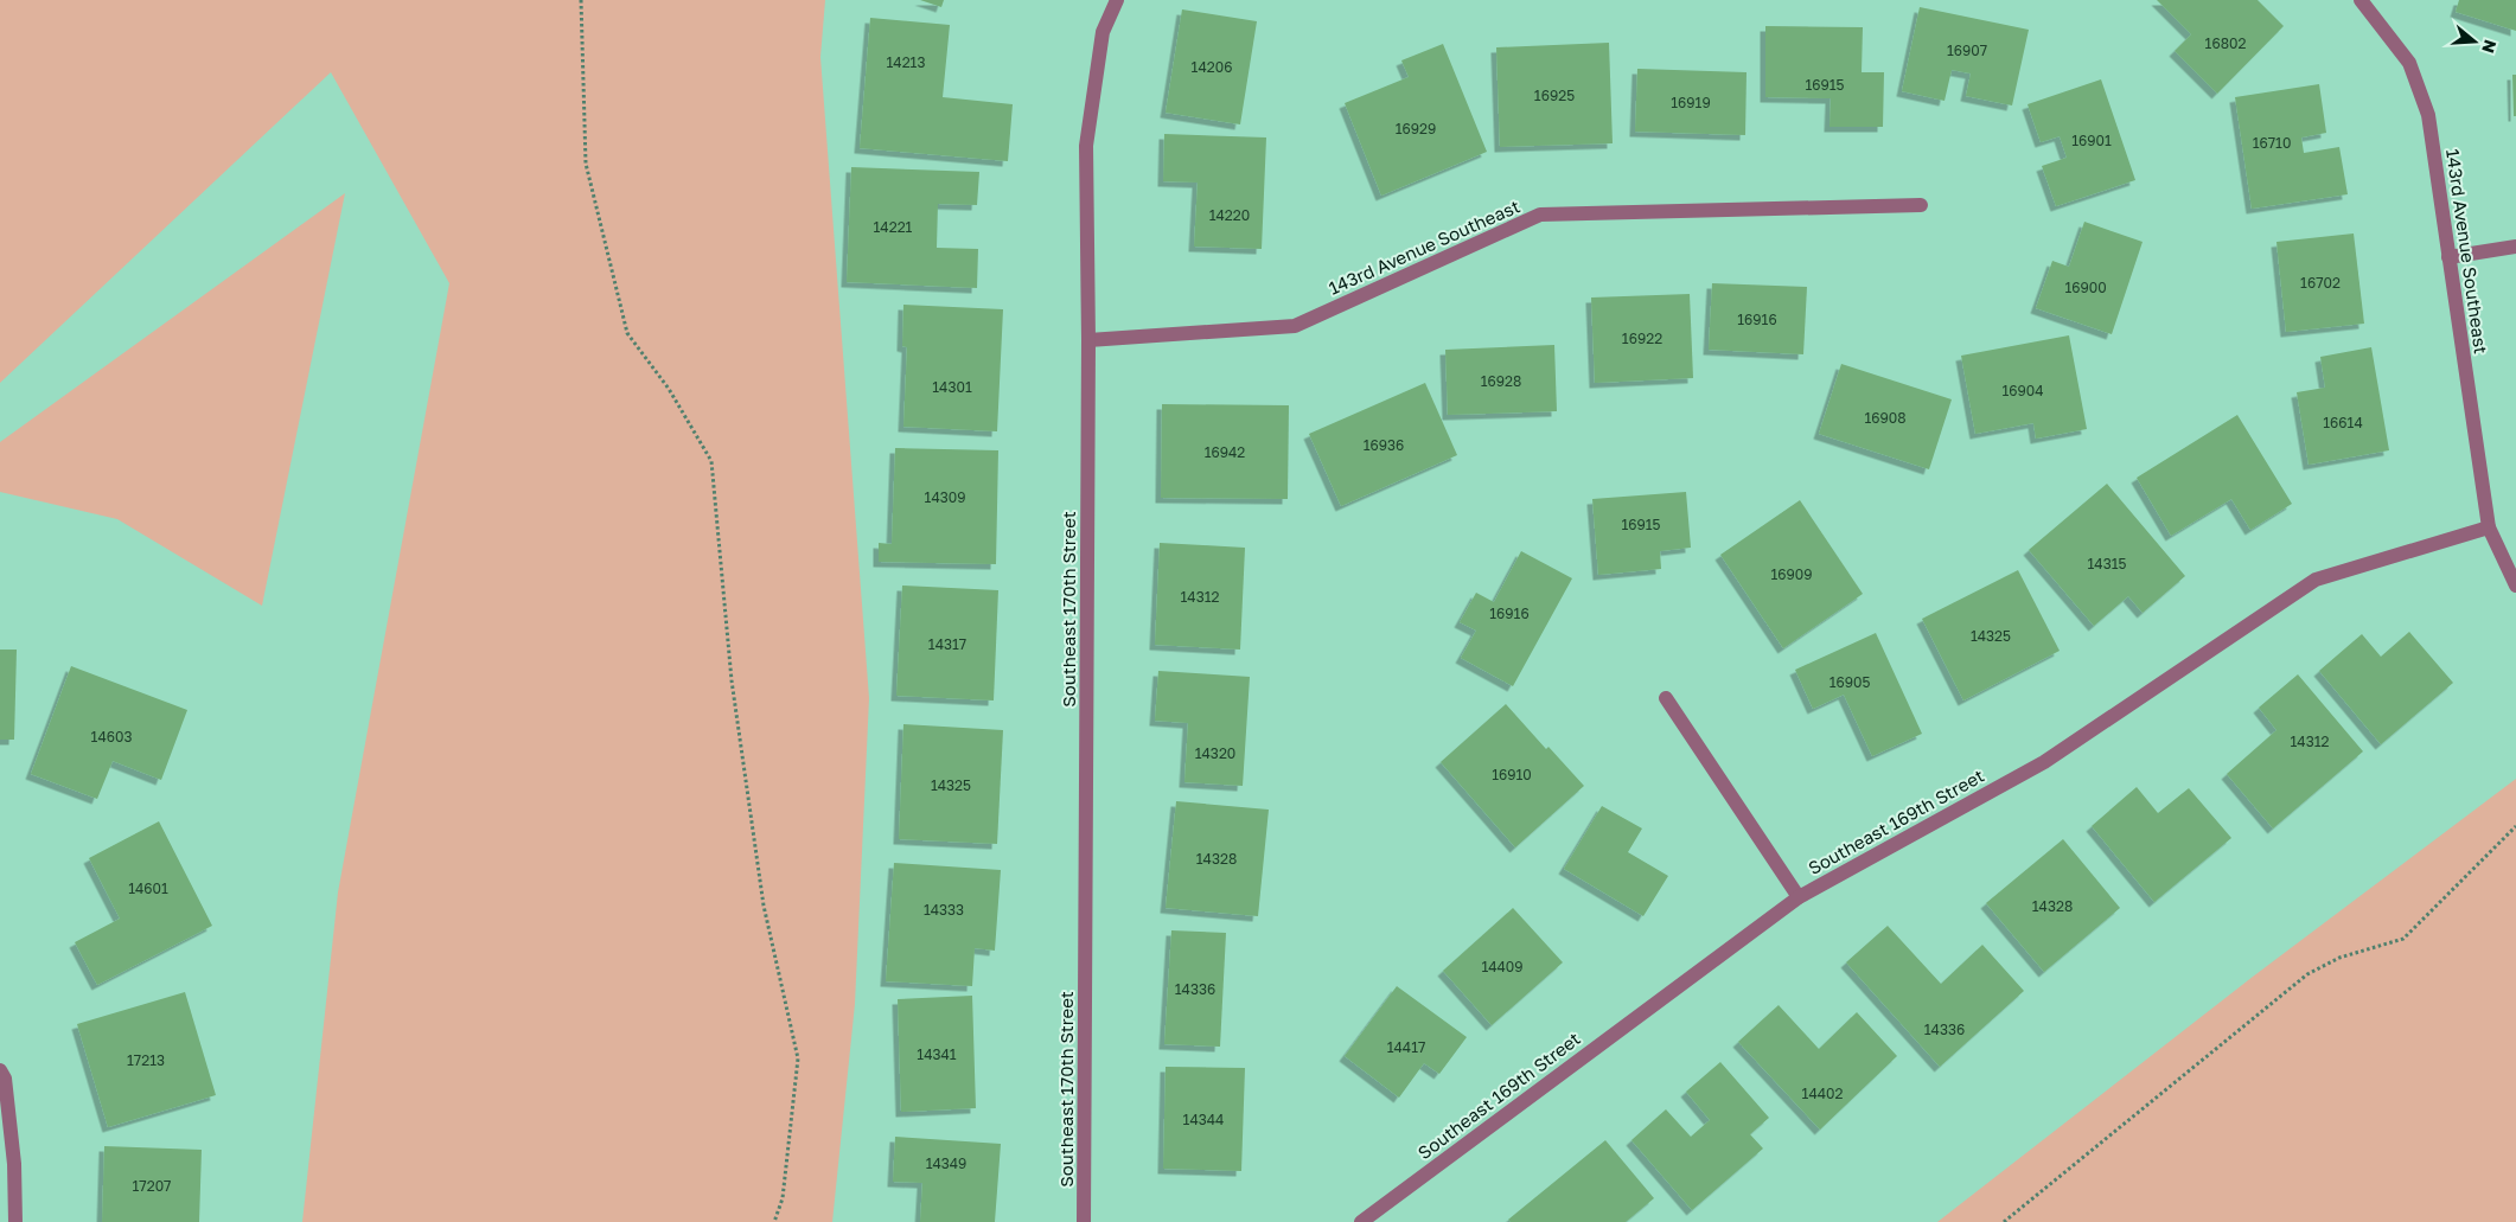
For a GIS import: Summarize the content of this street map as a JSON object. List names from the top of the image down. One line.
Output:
{"streets":{"street":["143rd Avenue Southeast","Southeast 170th Street","Southeast 169th Street"]},"crossings":[["143rd Avenue Southeast","Southeast 170th Street"],["143rd Avenue Southeast","Southeast 169th Street"]],"house_numbers":["16802","16907","14213","14206","16915","16925","16919","16929","16901","16710","14220","14221","16702","16900","16916","16922","16928","14301","16904","16908","16614","16936","16942","14309","16915","14315","16909","14312","16916","14325","14317","16905","14603","14312","14320","16910","14325","14328","14601","14328","14333","14409","14336","14336","14417","14341","17213","14402","14344","14349","17207"],"north":"right"}
